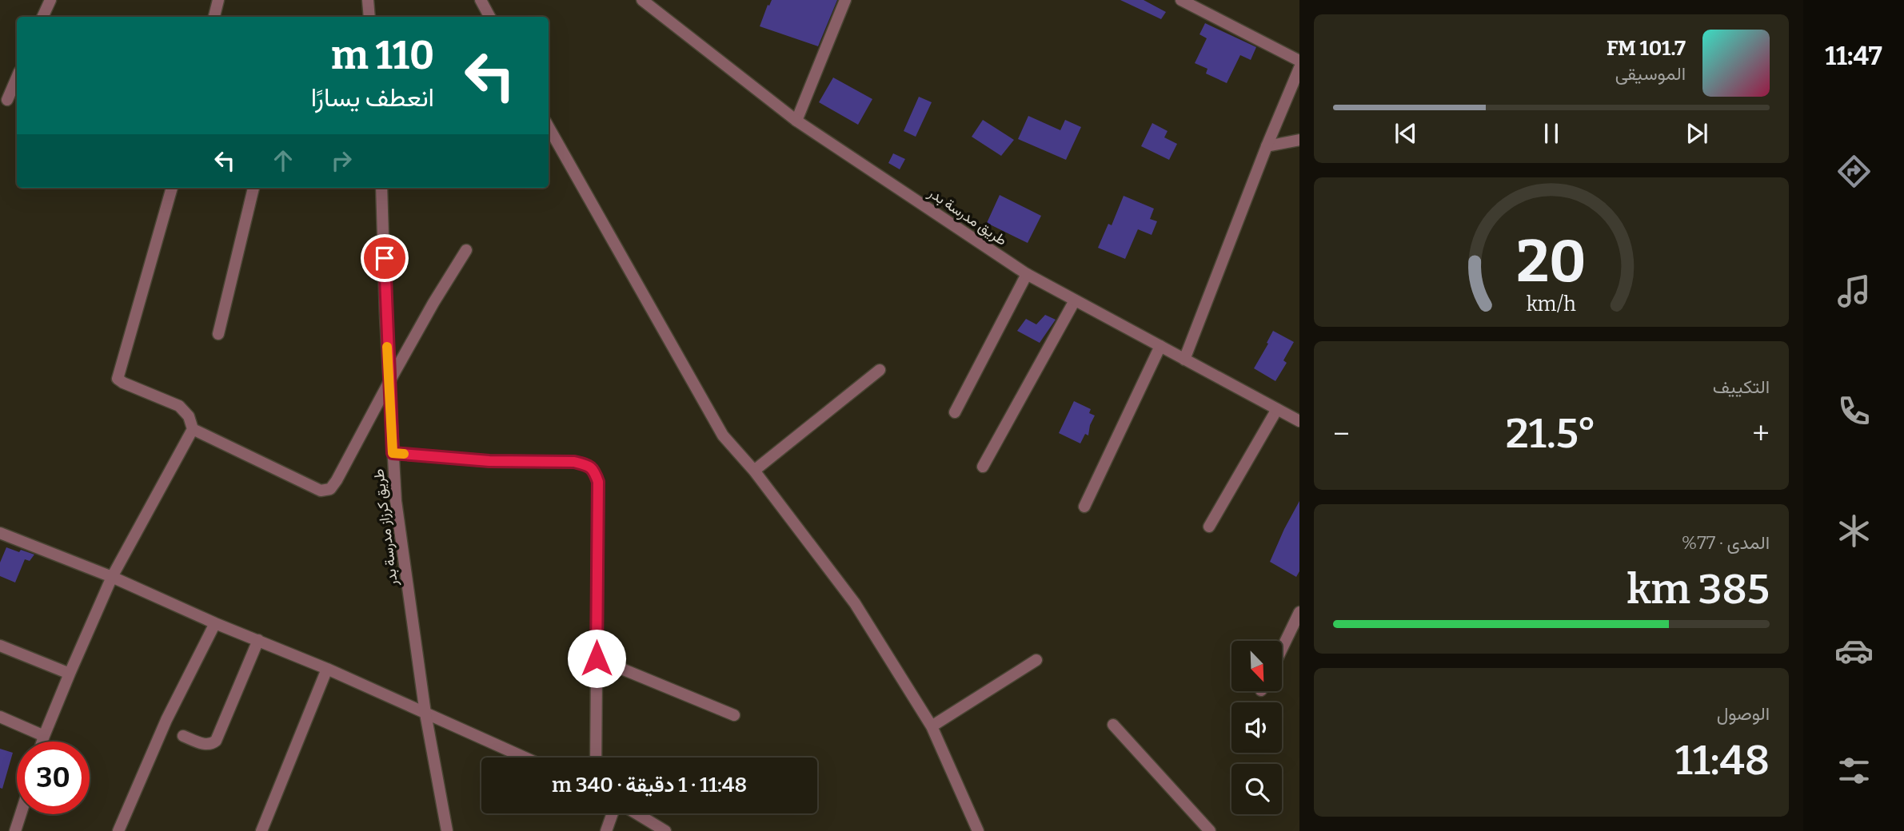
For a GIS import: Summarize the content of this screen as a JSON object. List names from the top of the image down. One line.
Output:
{"streets":{"street":["طريق مدرسة بدر","طريق كرزاز مدرسة بدر"]},"north":"bottom right","page":{"tabs":"11:47","turn":["110 m","انعطف يسارًا"],"song":["101.7 FM","الموسيقى"],"tile":["التكييف",["المدى · 77%","385 km"],["الوصول","11:48"]],"heat":["−","21.5°","+"],"limit":"30","trip":"11:48 · 1 دقيقة · 340 m","gauge":["20","km/h"]}}
